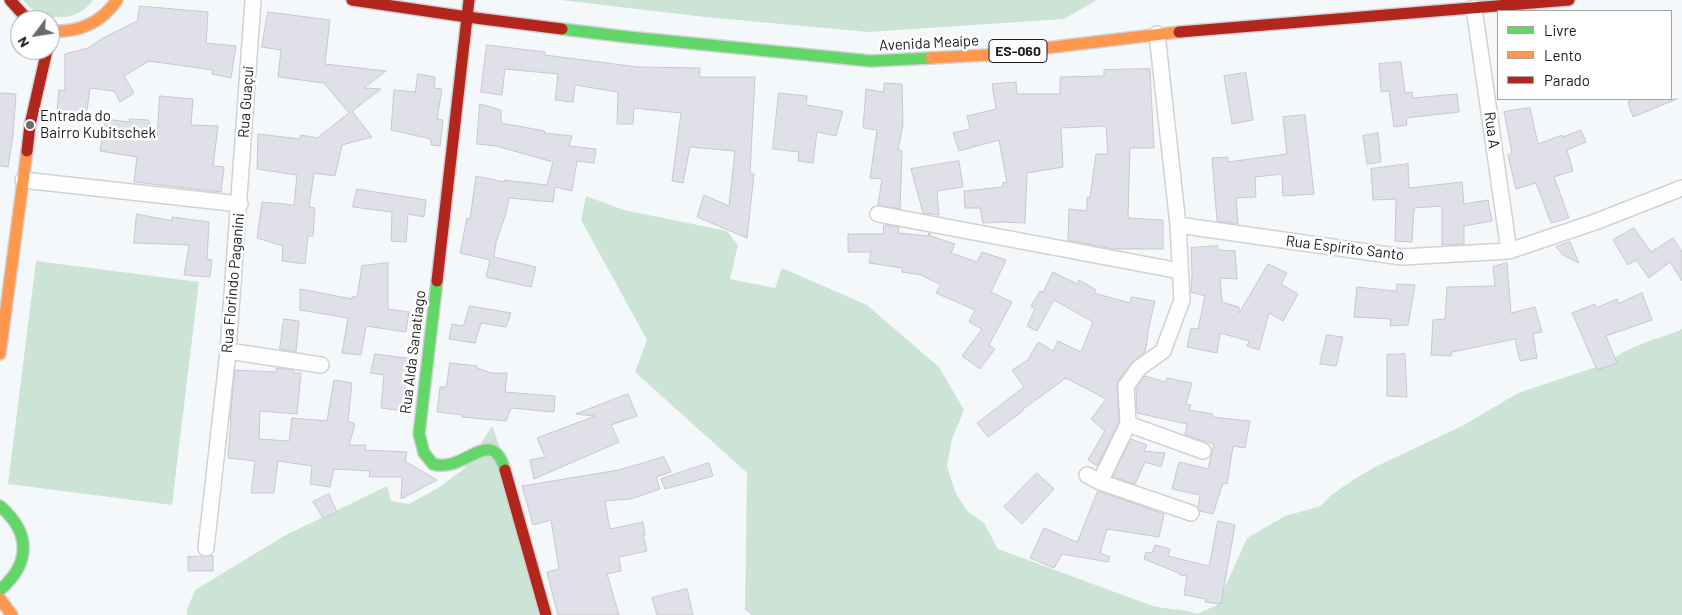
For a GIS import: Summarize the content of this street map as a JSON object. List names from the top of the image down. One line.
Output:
{"streets":{"street":["Avenida Meaípe","ES-060","Rua Guaçuí","Rua A","Rua Espírito Santo","Rua Florindo Paganini","Rua Alda Sanatiago"]},"crossings":[["Avenida Meaípe","Rua A"],["Avenida Meaípe","Rua Alda Sanatiago"],["Rua Guaçuí","Rua Florindo Paganini"],["Rua A","Rua Espírito Santo"]],"places":["Entrada do Bairro Kubitschek"],"legend":["Livre","Lento","Parado"],"north":"bottom left"}
